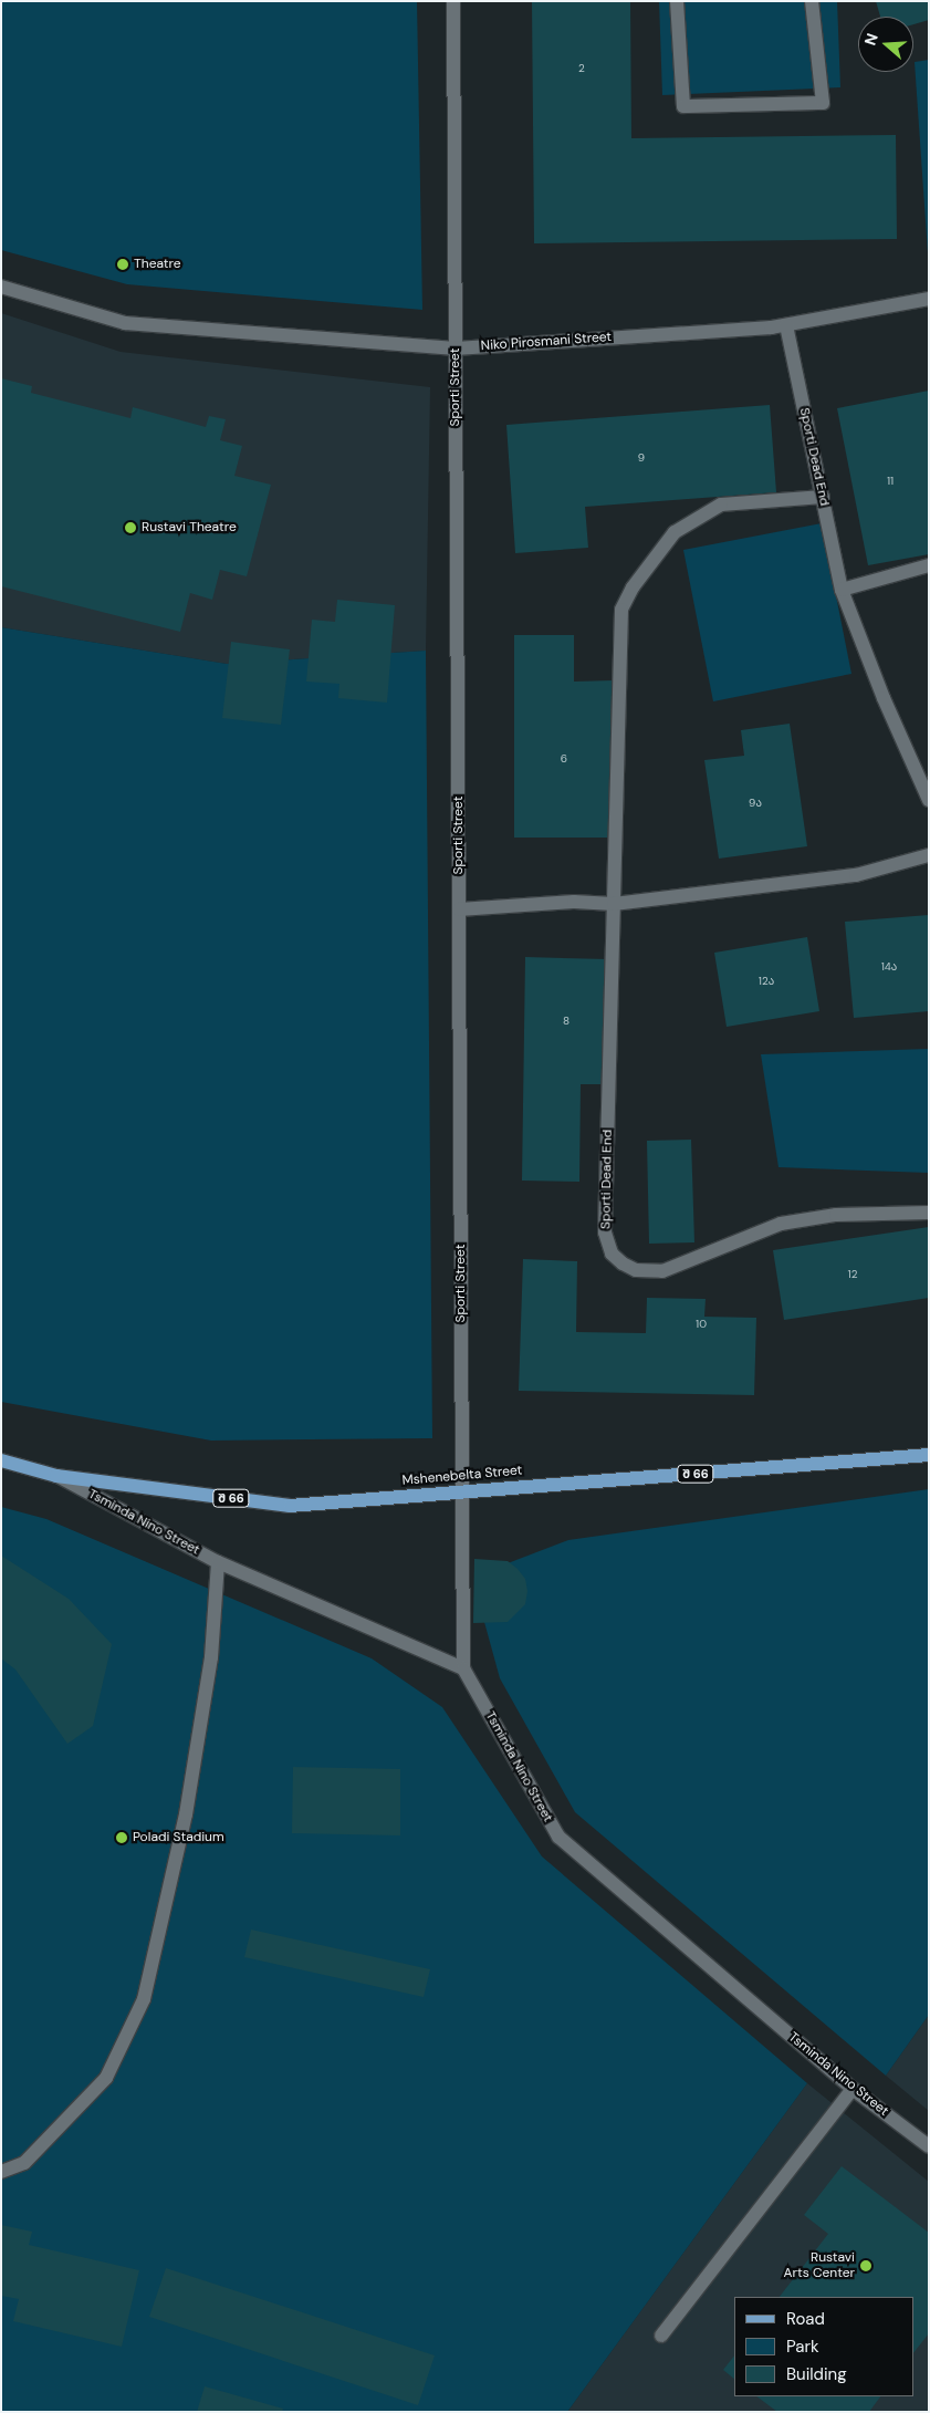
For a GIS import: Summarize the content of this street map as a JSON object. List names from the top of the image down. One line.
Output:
{"streets":{"main road":["შ 66","Mshenebelta Street"],"street":["Niko Pirosmani Street","Sporti Street","Sporti Dead End","Tsminda Nino Street"]},"crossings":[["Niko Pirosmani Street","Sporti Street"],["Niko Pirosmani Street","Sporti Dead End"],["Sporti Street","Mshenebelta Street"],["Sporti Street","Tsminda Nino Street"],["Mshenebelta Street","Tsminda Nino Street"]],"places":["Theatre","Rustavi Theatre","Poladi Stadium","Rustavi Arts Center"],"house_numbers":["2","9","11","6","9ა","14ა","12ა","8","12","10"],"legend":["Road","Park","Building"],"north":"left"}
